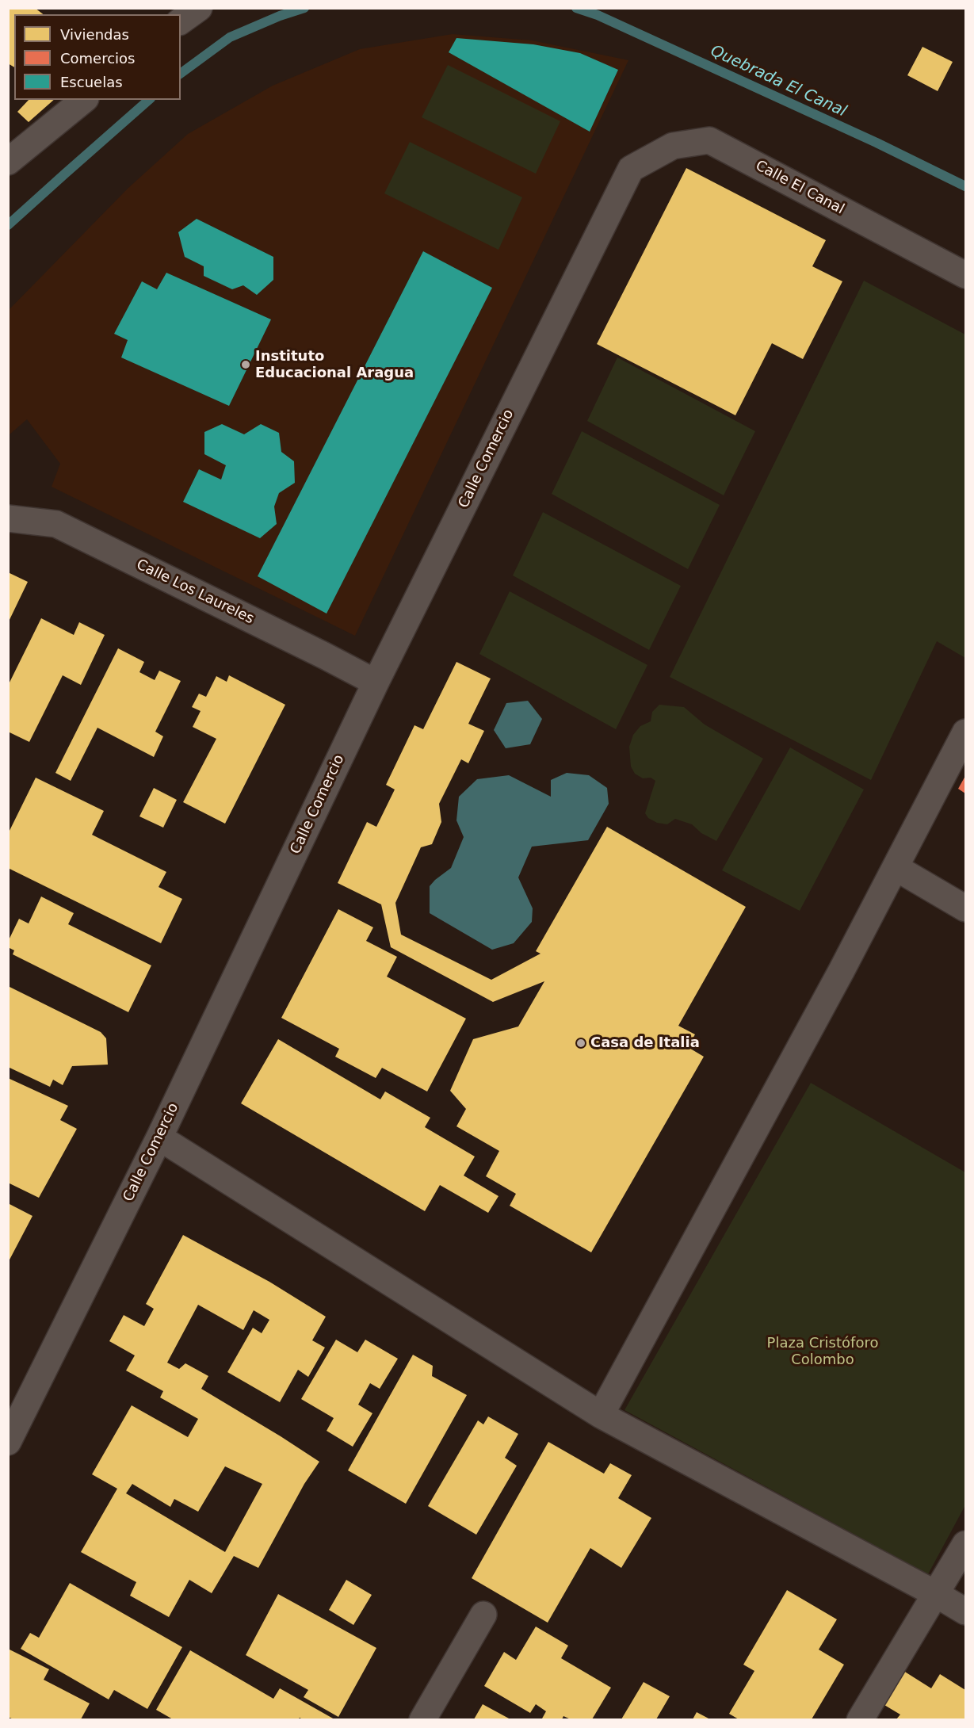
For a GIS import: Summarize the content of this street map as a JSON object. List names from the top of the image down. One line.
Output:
{"streets":{"street":["Calle El Canal","Calle Comercio","Calle Los Laureles"]},"crossings":[["Calle El Canal","Calle Comercio"],["Calle Comercio","Calle Los Laureles"]],"water":["Quebrada El Canal"],"parks":["Plaza Cristóforo Colombo"],"places":["Instituto Educacional Aragua","Casa de Italia"],"legend":["Viviendas","Comercios","Escuelas"]}
